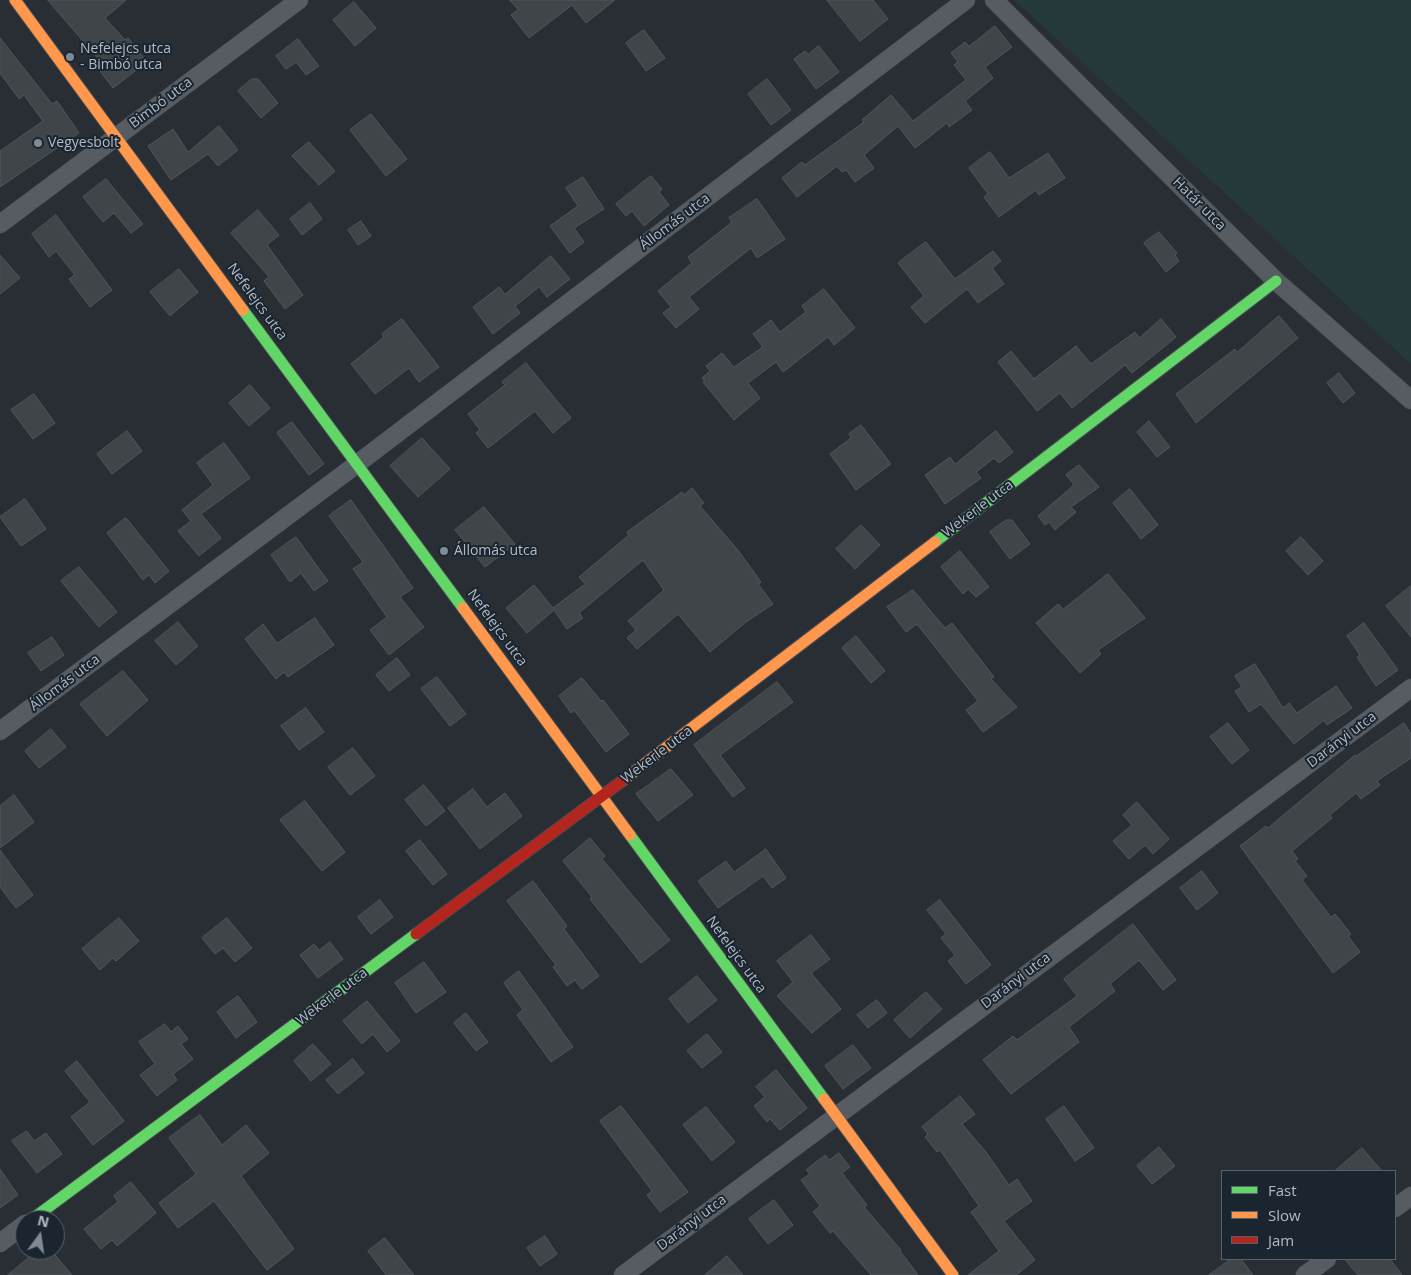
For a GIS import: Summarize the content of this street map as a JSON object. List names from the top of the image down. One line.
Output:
{"streets":{"street":["Bimbó utca","Határ utca","Állomás utca","Nefelejcs utca","Wekerle utca","Darányi utca"]},"crossings":[["Bimbó utca","Nefelejcs utca"],["Határ utca","Wekerle utca"],["Állomás utca","Nefelejcs utca"],["Nefelejcs utca","Wekerle utca"],["Nefelejcs utca","Darányi utca"]],"places":["Nefelejcs utca - Bimbó utca","Vegyesbolt","Állomás utca"],"legend":["Fast","Slow","Jam"],"north":"top"}
